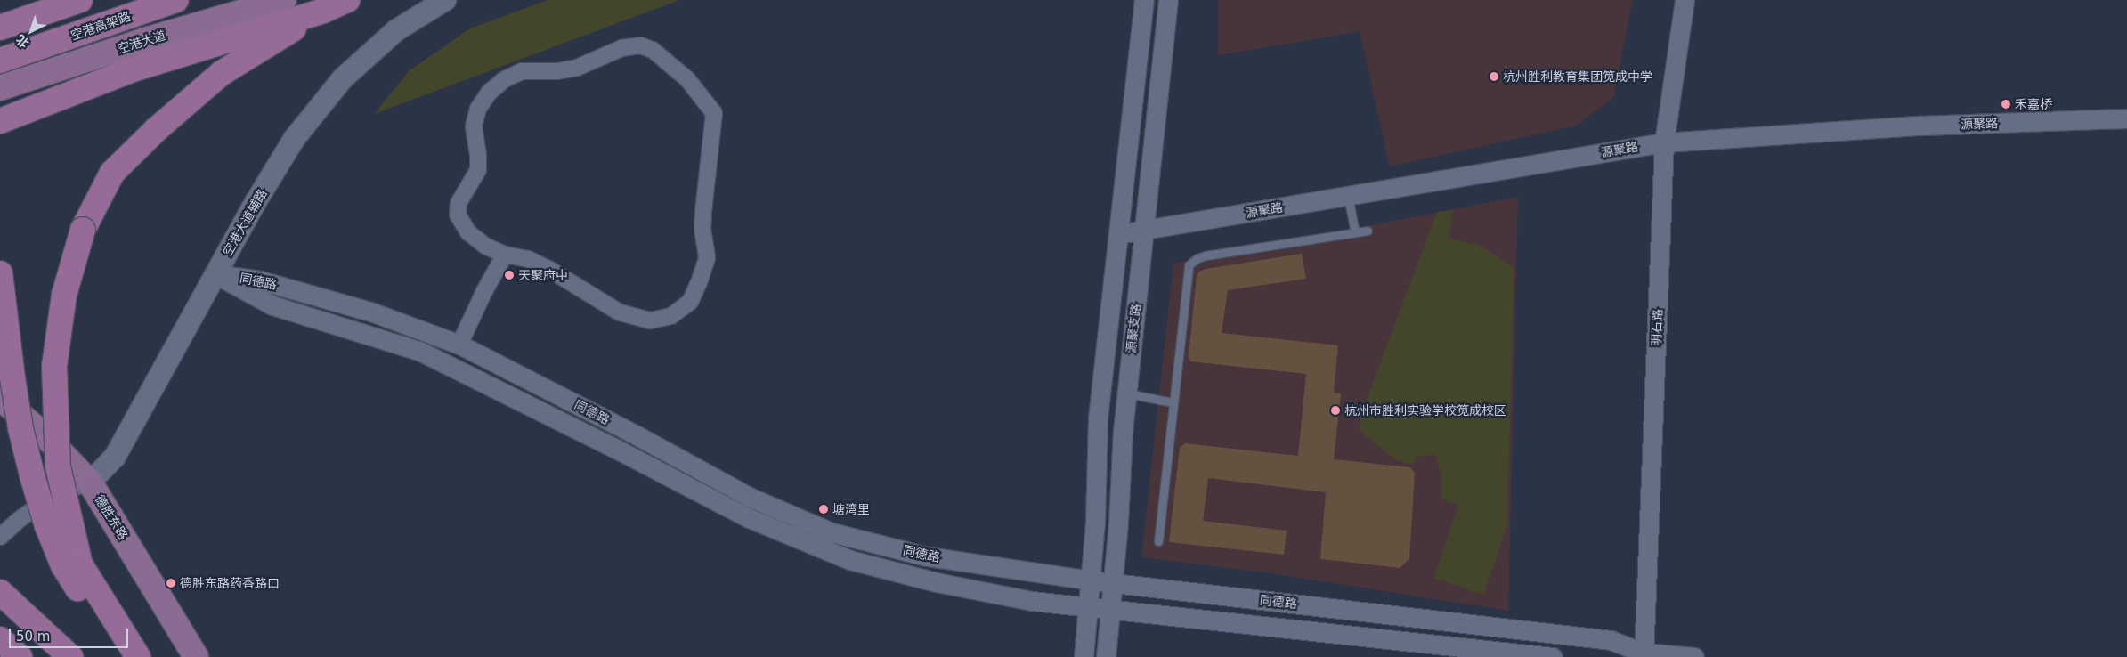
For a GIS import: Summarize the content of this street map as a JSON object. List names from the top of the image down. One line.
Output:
{"streets":{"highway":["空港高架路"],"main road":["空港大道","空港大道辅路","德胜东路"],"street":["源聚路","同德路","明石路","源聚支路"]},"crossings":[["源聚路","明石路"],["源聚路","源聚支路"],["空港大道辅路","同德路"],["空港大道辅路","德胜东路"],["同德路","明石路"],["同德路","源聚支路"]],"places":["杭州胜利教育集团笕成中学","禾嘉桥","天聚府中","杭州市胜利实验学校笕成校区","塘湾里","德胜东路药香路口"],"scale_bar":"50 m","north":"bottom left"}
